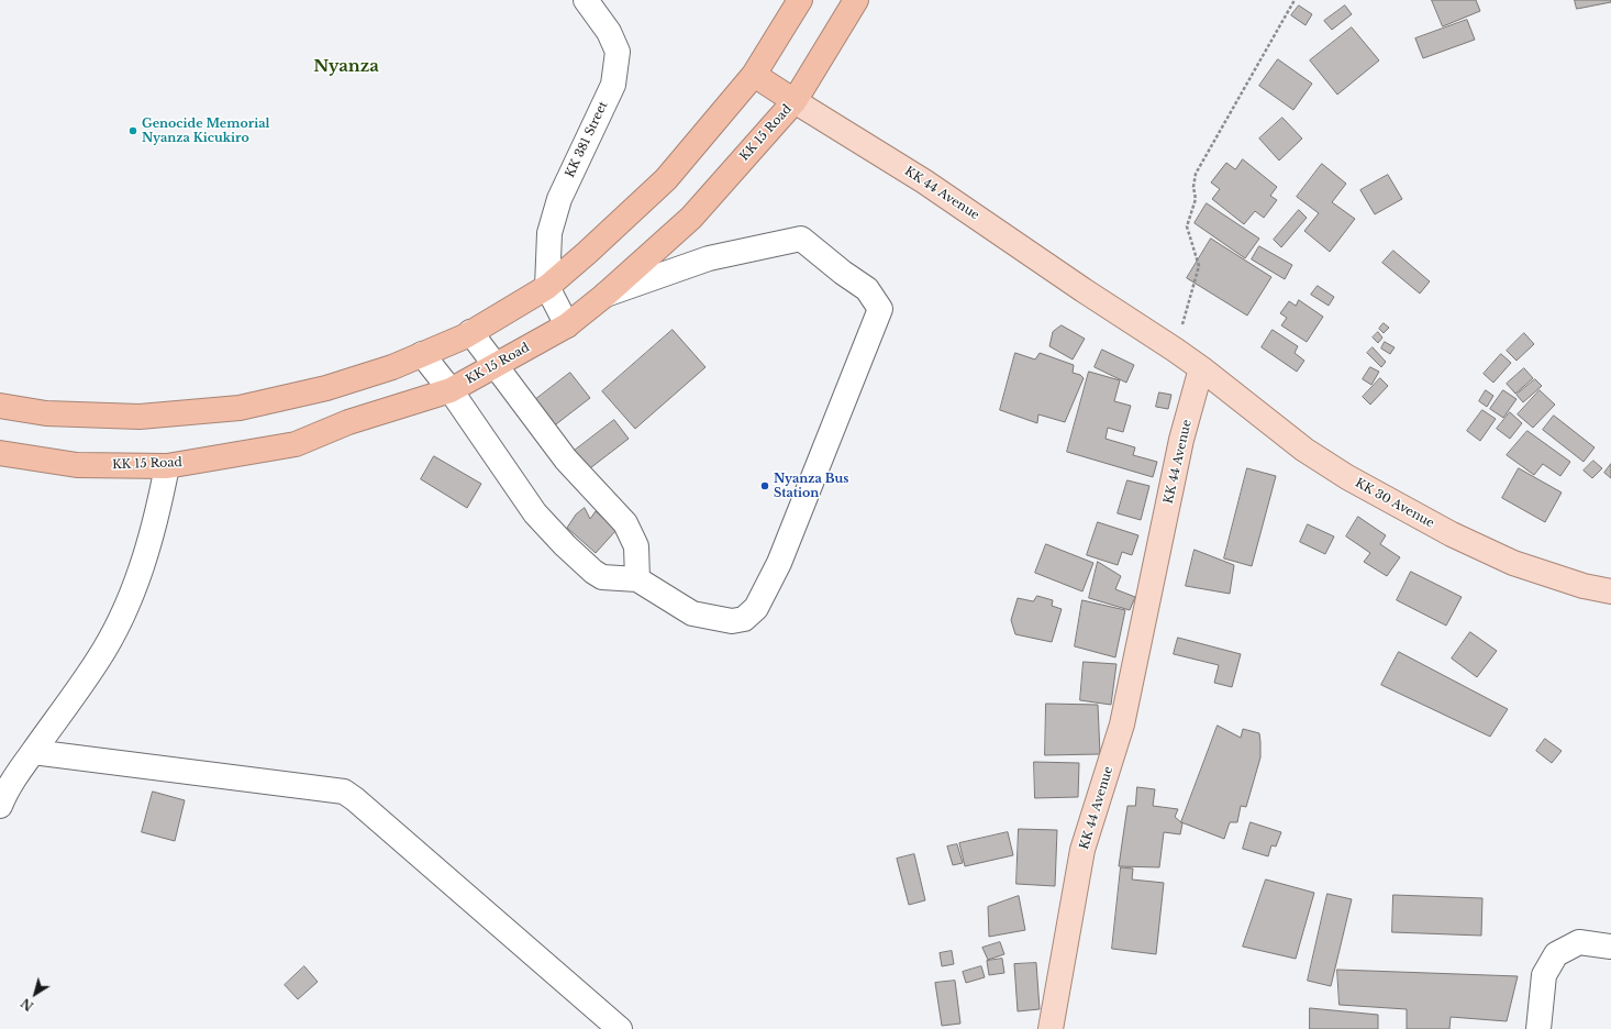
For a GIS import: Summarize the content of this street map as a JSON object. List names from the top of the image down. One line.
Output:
{"streets":{"highway":["KK 15 Road"],"main road":["KK 44 Avenue","KK 30 Avenue"],"street":["KK 381 Street"]},"crossings":[["KK 15 Road","KK 44 Avenue"],["KK 44 Avenue","KK 30 Avenue"]],"districts":["Nyanza"],"places":["Genocide Memorial Nyanza Kicukiro","Nyanza Bus Station"],"north":"bottom left"}
